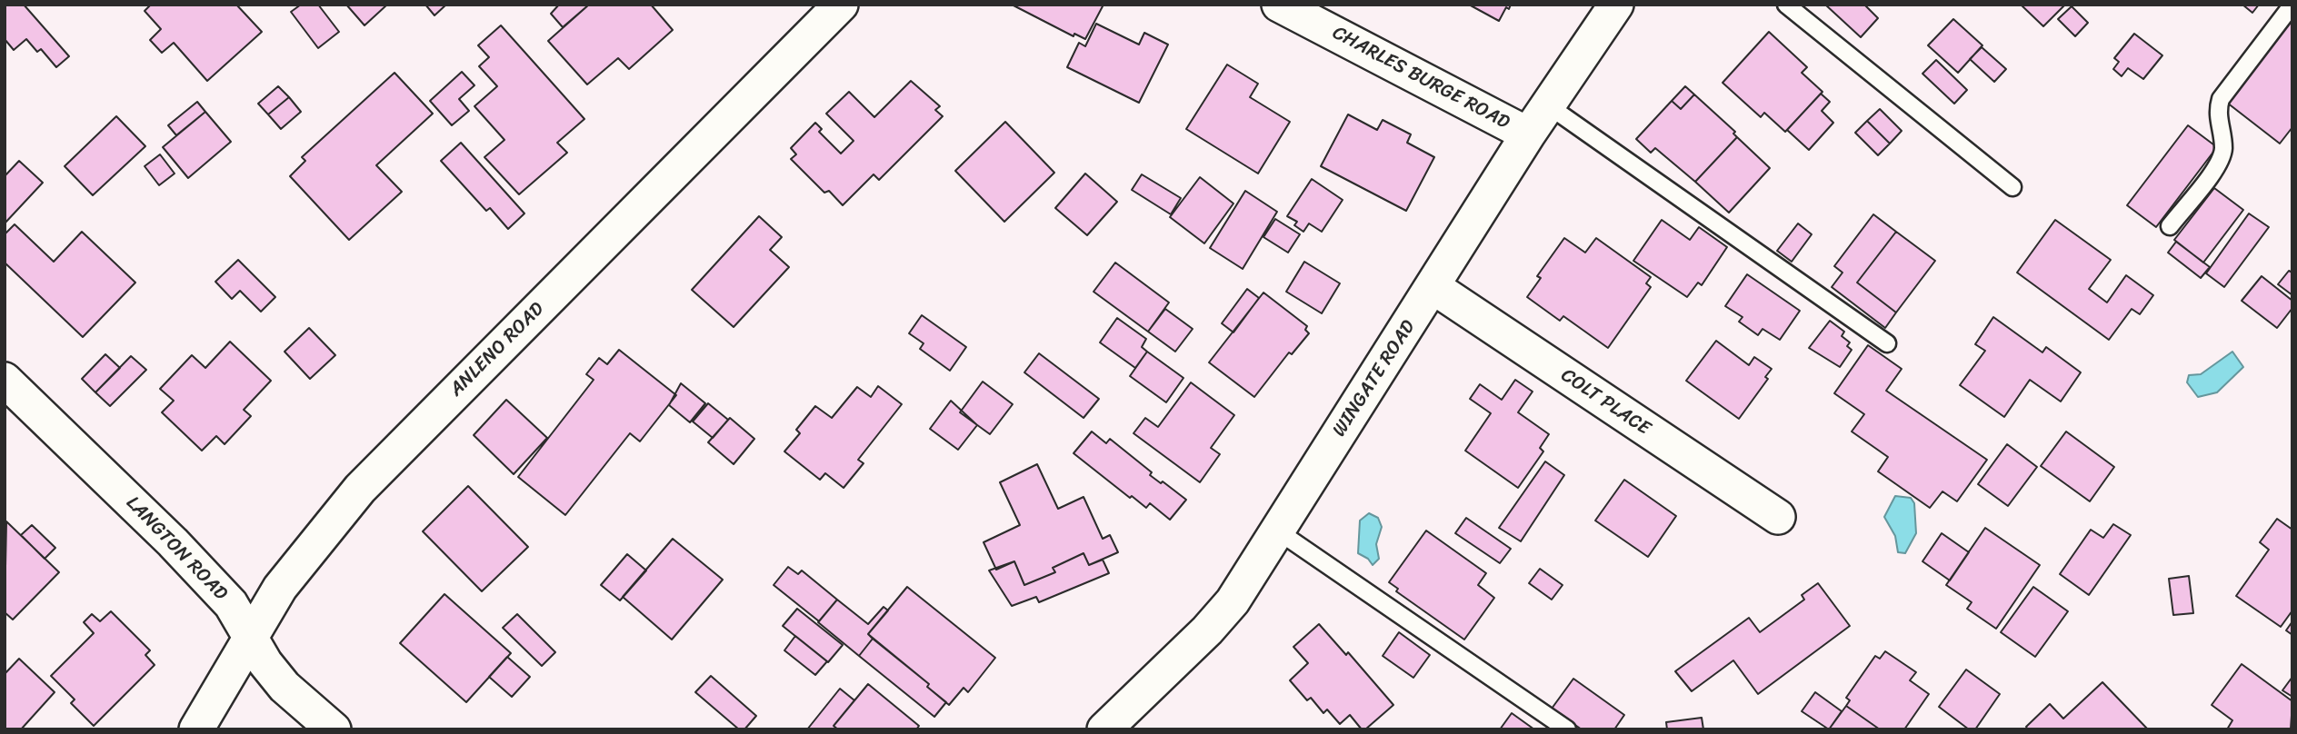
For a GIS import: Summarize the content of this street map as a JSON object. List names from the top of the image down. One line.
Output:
{"streets":{"street":["CHARLES BURGE ROAD","ANLENO ROAD","WINGATE ROAD","COLT PLACE","LANGTON ROAD"]},"crossings":[["CHARLES BURGE ROAD","WINGATE ROAD"],["ANLENO ROAD","LANGTON ROAD"],["WINGATE ROAD","COLT PLACE"]]}
